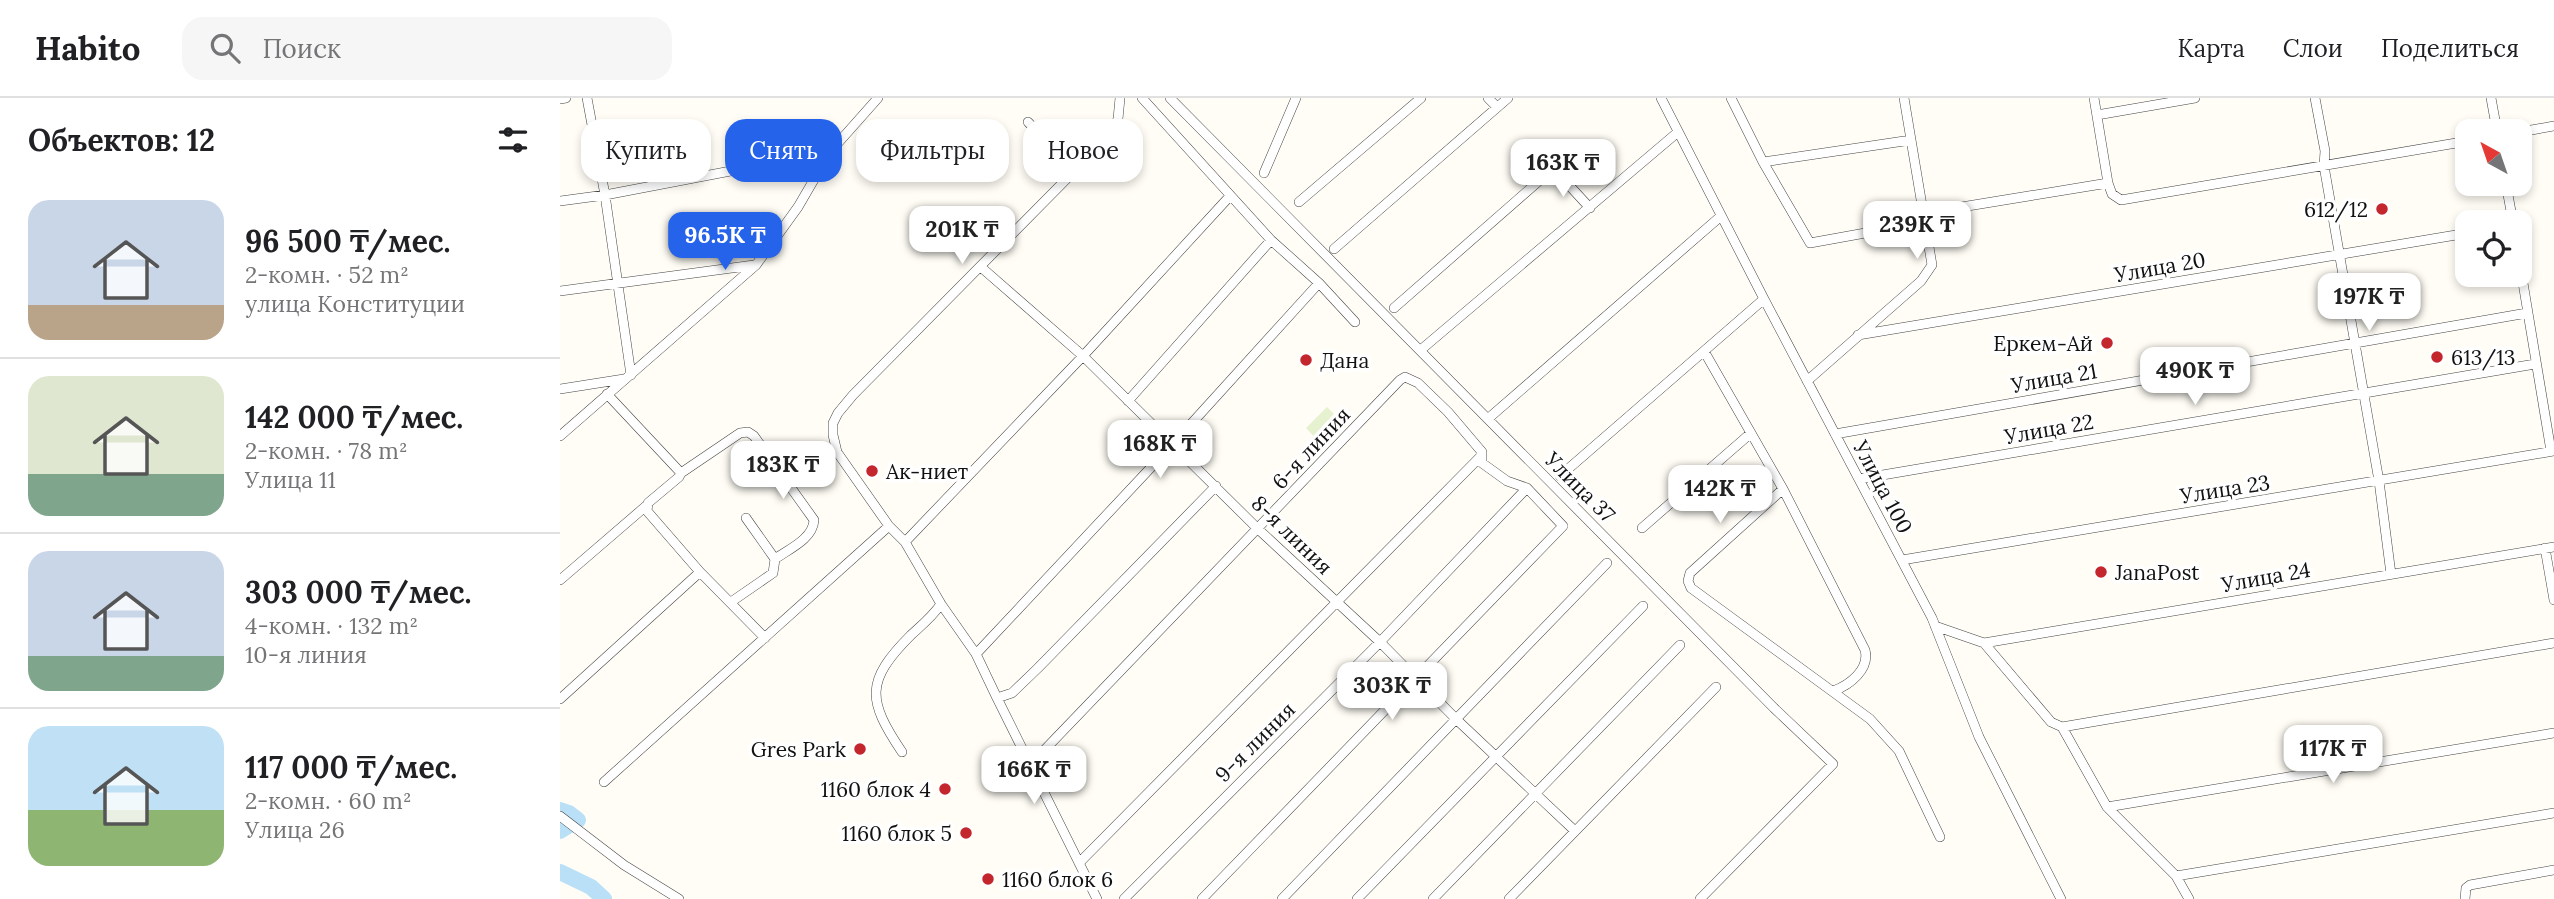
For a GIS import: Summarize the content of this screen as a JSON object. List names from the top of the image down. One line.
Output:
{"streets":{"street":["Улица 20","Улица 21","Улица 22","6-я линия","Улица 37","Улица 100","Улица 23","8-я линия","Улица 24","9-я линия"]},"crossings":[["Улица 21","Улица 100"],["Улица 22","Улица 100"],["6-я линия","8-я линия"],["6-я линия","9-я линия"],["Улица 100","Улица 23"],["8-я линия","9-я линия"]],"places":["612/12","Еркем-Ай","613/13","Дана","Ак-ниет","JanaPost","Gres Park","1160 блок 4","1160 блок 5","1160 блок 6"],"north":"top left","page":{"header":"Habito","search":"Поиск","nav":["Карта","Слои","Поделиться"],"heading":"Объектов: 12","chip":["Купить","Снять","Фильтры","Новое"],"price":["163K ₸","239K ₸","201K ₸","96.5K ₸","197K ₸","490K ₸","168K ₸","183K ₸","142K ₸","303K ₸","117K ₸","166K ₸"],"list":[{"name":"96 500 ₸/мес.","note":"2-комн. · 52 m² · улица Конституции"},{"name":"142 000 ₸/мес.","note":"2-комн. · 78 m² · Улица 11"},{"name":"303 000 ₸/мес.","note":"4-комн. · 132 m² · 10-я линия"},{"name":"117 000 ₸/мес.","note":"2-комн. · 60 m² · Улица 26"}]}}
